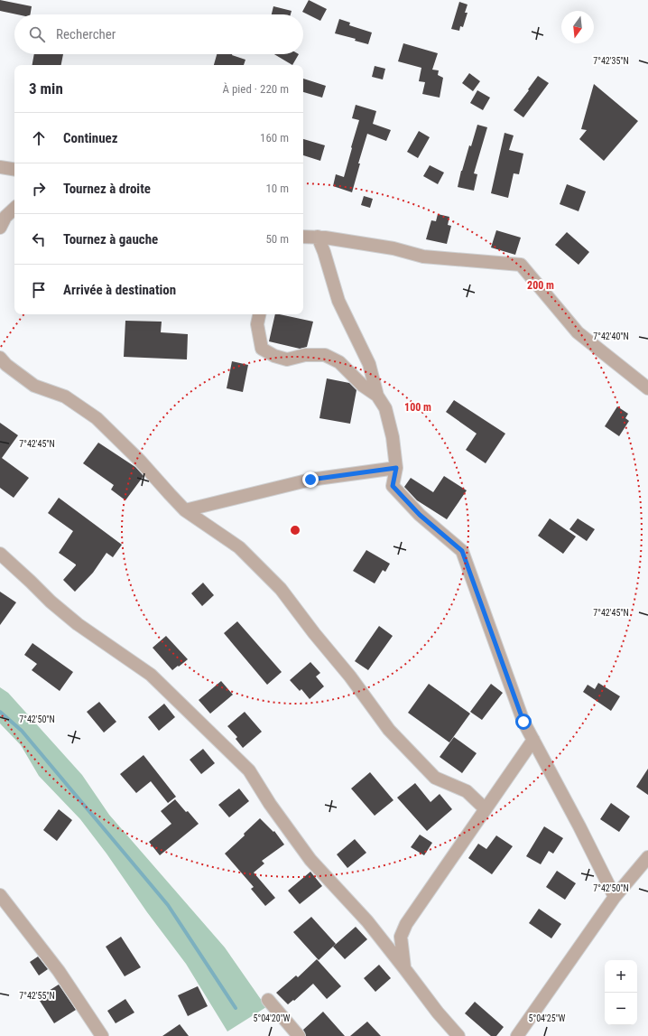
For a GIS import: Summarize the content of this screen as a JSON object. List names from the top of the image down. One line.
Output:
{"north":"bottom","page":{"search":"Rechercher","heading":["3 min","À pied · 220 m"],"list":[["Continuez","160 m"],["Tournez à droite","10 m"],["Tournez à gauche","50 m"],"Arrivée à destination"],"map_buttons":["+","−"]},"coordinates":["7°42'35\"N","7°42'40\"N","7°42'45\"N","7°42'50\"N","7°42'55\"N","5°04'20\"W","5°04'25\"W"],"rings":["200 m","100 m"]}
